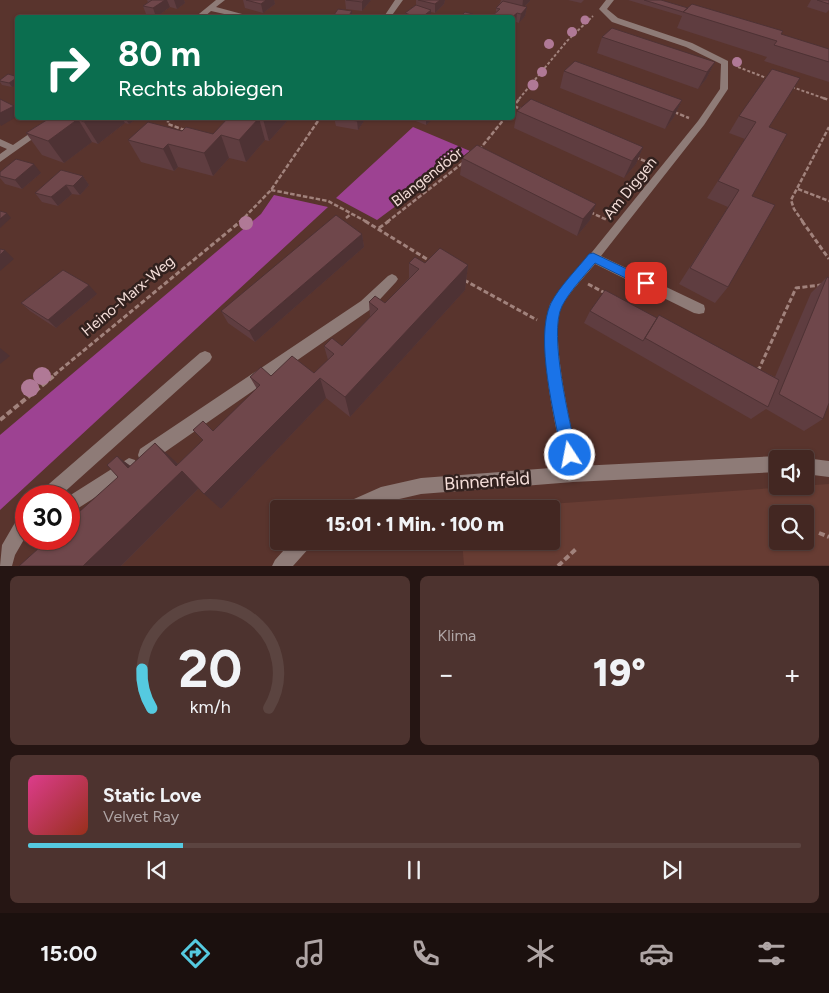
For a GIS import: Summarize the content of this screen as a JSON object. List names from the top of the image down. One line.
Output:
{"streets":{"street":["Am Diggen","Binnenfeld"],"path":["Blangendöör","Heino-Marx-Weg"]},"crossings":[["Am Diggen","Binnenfeld"]],"page":{"turn":["80 m","Rechts abbiegen"],"limit":"30","trip":"15:01 · 1 Min. · 100 m","tile":"Klima","heat":["−","19°","+"],"song":["Static Love","Velvet Ray"],"tabs":"15:00","gauge":["20","km/h"]}}
